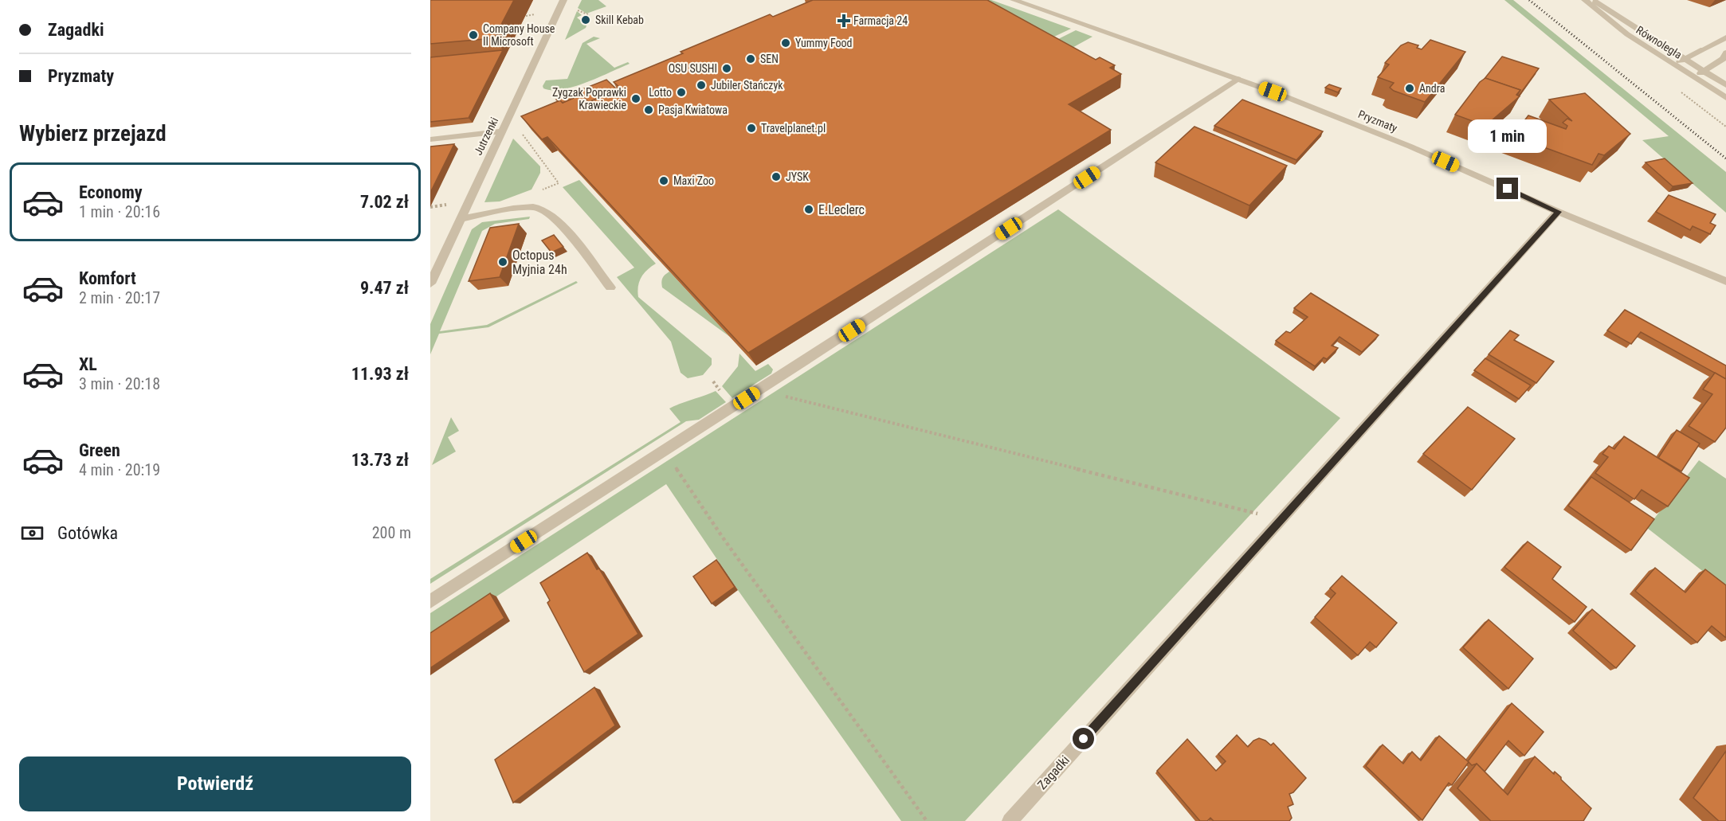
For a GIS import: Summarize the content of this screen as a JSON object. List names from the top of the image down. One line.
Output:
{"streets":{"street":["Równoległa","Pryzmaty","Jutrzenki","Zagadki"]},"crossings":[["Pryzmaty","Zagadki"]],"places":{"other":["Skill Kebab","Company House II Microsoft","Yummy Food","SEN","OSU SUSHI","Jubiler Stańczyk","Andra","Lotto","Zygzak Poprawki Krawieckie","Pasja Kwiatowa","Travelplanet.pl","JYSK","Maxi Zoo","E.Leclerc","Octopus Myjnia 24h"],"health":["Farmacja 24"]},"page":{"banner":["Zagadki","Pryzmaty"],"heading":"Wybierz przejazd","bubble":"1 min","list":[{"name":"Economy","note":"1 min · 20:16","value":"7.02 zł"},{"name":"Komfort","note":"2 min · 20:17","value":"9.47 zł"},{"name":"XL","note":"3 min · 20:18","value":"11.93 zł"},{"name":"Green","note":"4 min · 20:19","value":"13.73 zł"}],"pay":["Gotówka","200 m"],"buttons":"Potwierdź"}}
